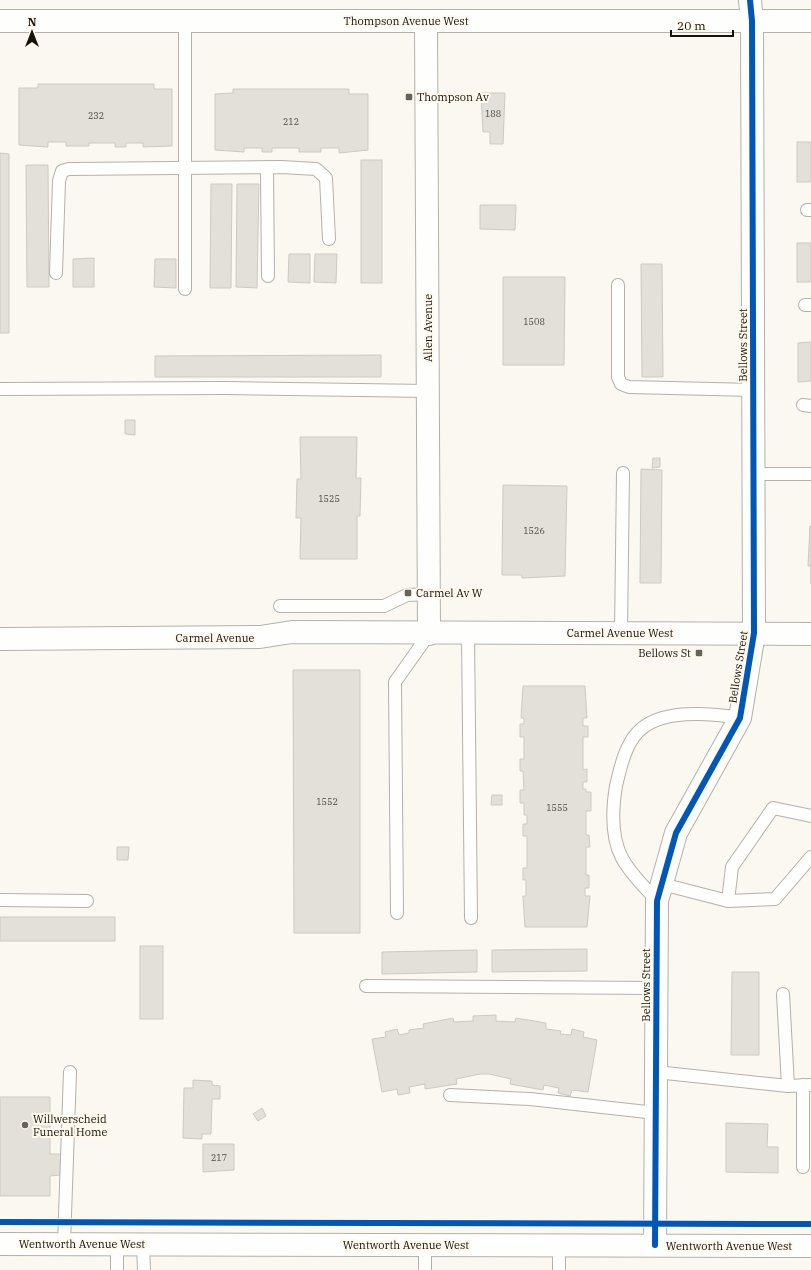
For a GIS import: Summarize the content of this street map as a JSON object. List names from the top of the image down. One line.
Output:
{"streets":{"street":["Thompson Avenue West","Allen Avenue","Bellows Street","Carmel Avenue West","Carmel Avenue","Wentworth Avenue West"]},"crossings":[["Thompson Avenue West","Allen Avenue"],["Thompson Avenue West","Bellows Street"],["Allen Avenue","Carmel Avenue West"],["Allen Avenue","Carmel Avenue"],["Bellows Street","Carmel Avenue West"],["Bellows Street","Wentworth Avenue West"],["Carmel Avenue West","Carmel Avenue"]],"places":{"transit":["Thompson Av","Carmel Av W","Bellows St"],"other":["Willwerscheid Funeral Home"]},"house_numbers":["188","232","212","1508","1525","1526","1552","1555","217"],"scale_bar":"20 m","north":"top"}
